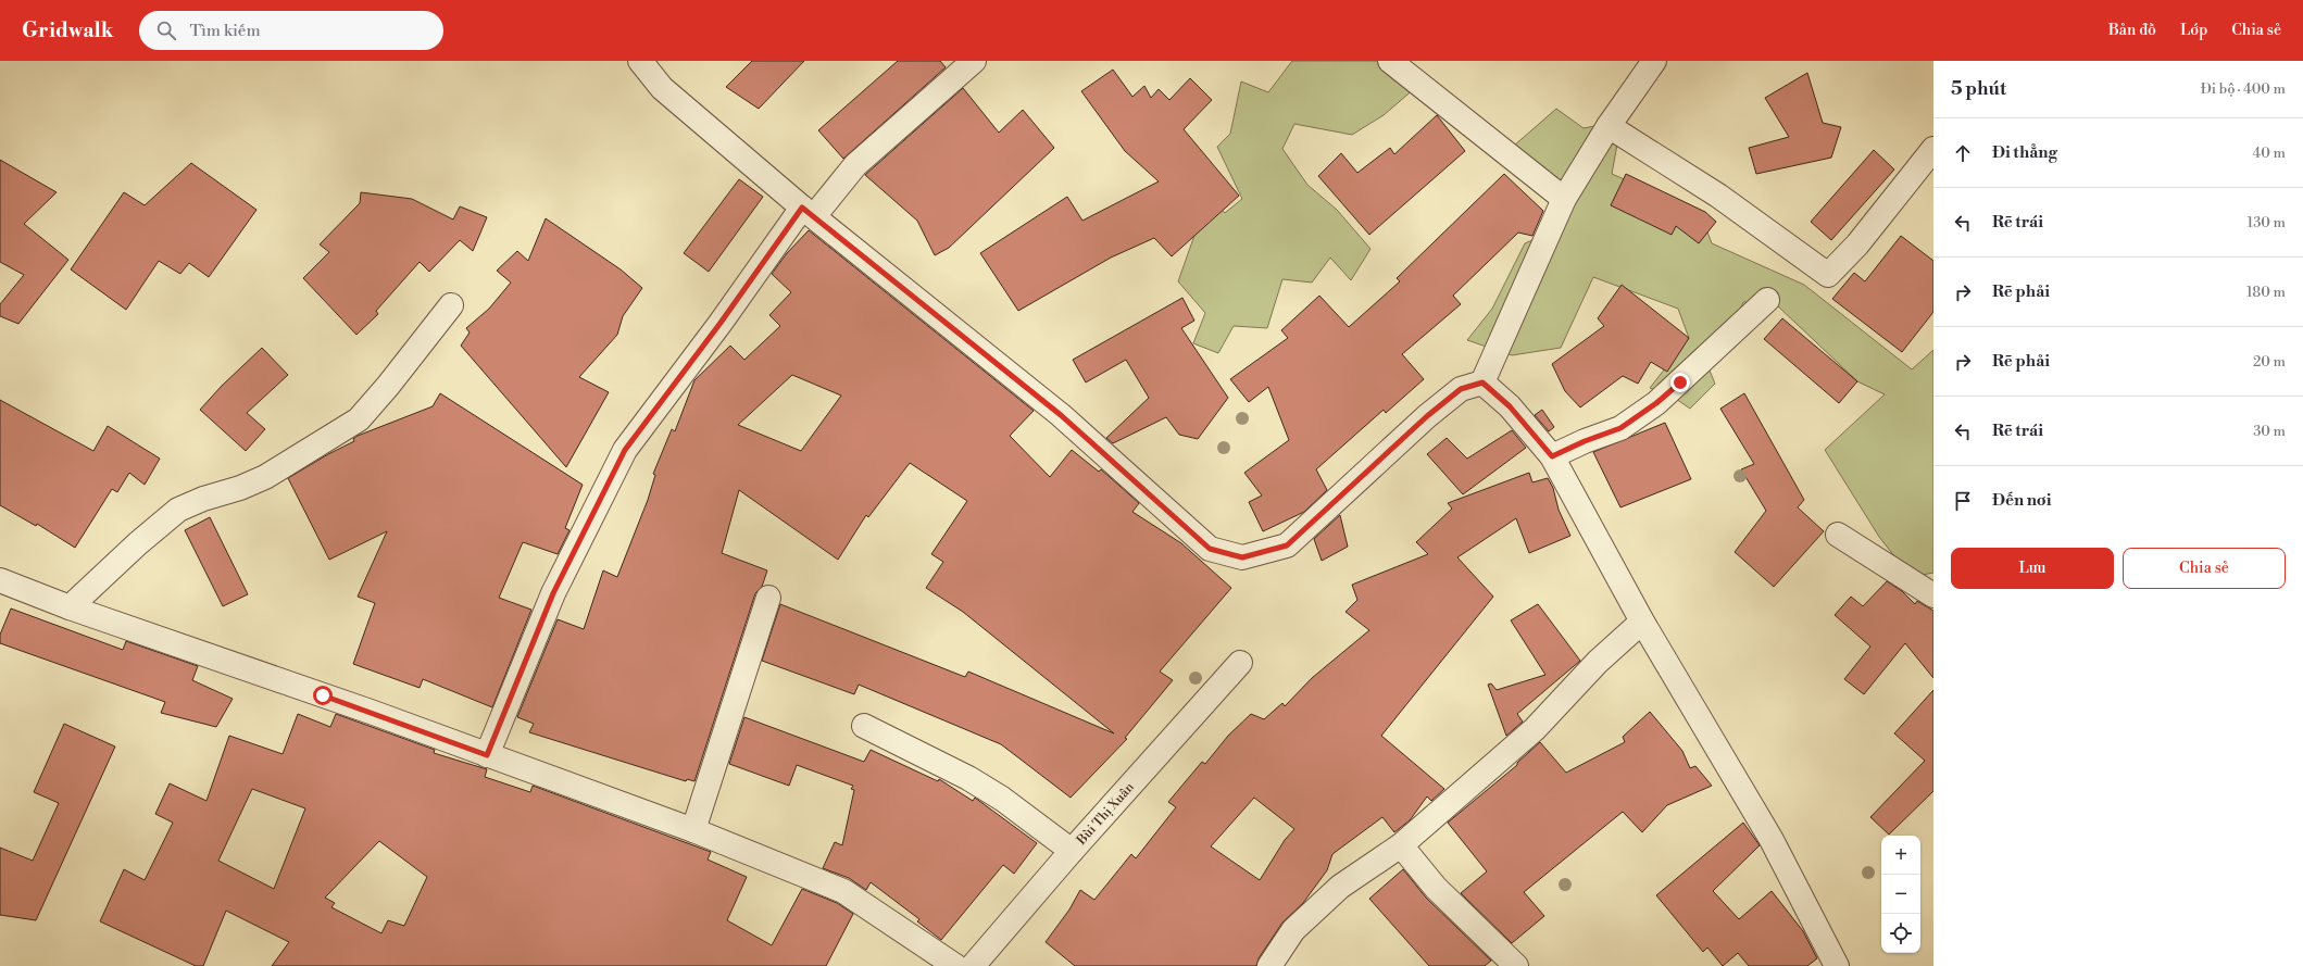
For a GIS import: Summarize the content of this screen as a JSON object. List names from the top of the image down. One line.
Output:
{"streets":{"street":["Bùi Thị Xuân"]},"page":{"header":"Gridwalk","search":"Tìm kiếm","nav":["Bản đồ","Lớp","Chia sẻ"],"heading":["5 phút","Đi bộ · 400 m"],"list":[["Đi thẳng","40 m"],["Rẽ trái","130 m"],["Rẽ phải","180 m"],["Rẽ phải","20 m"],["Rẽ trái","30 m"],"Đến nơi"],"buttons":["Lưu","Chia sẻ"],"map_buttons":["+","−"]}}
